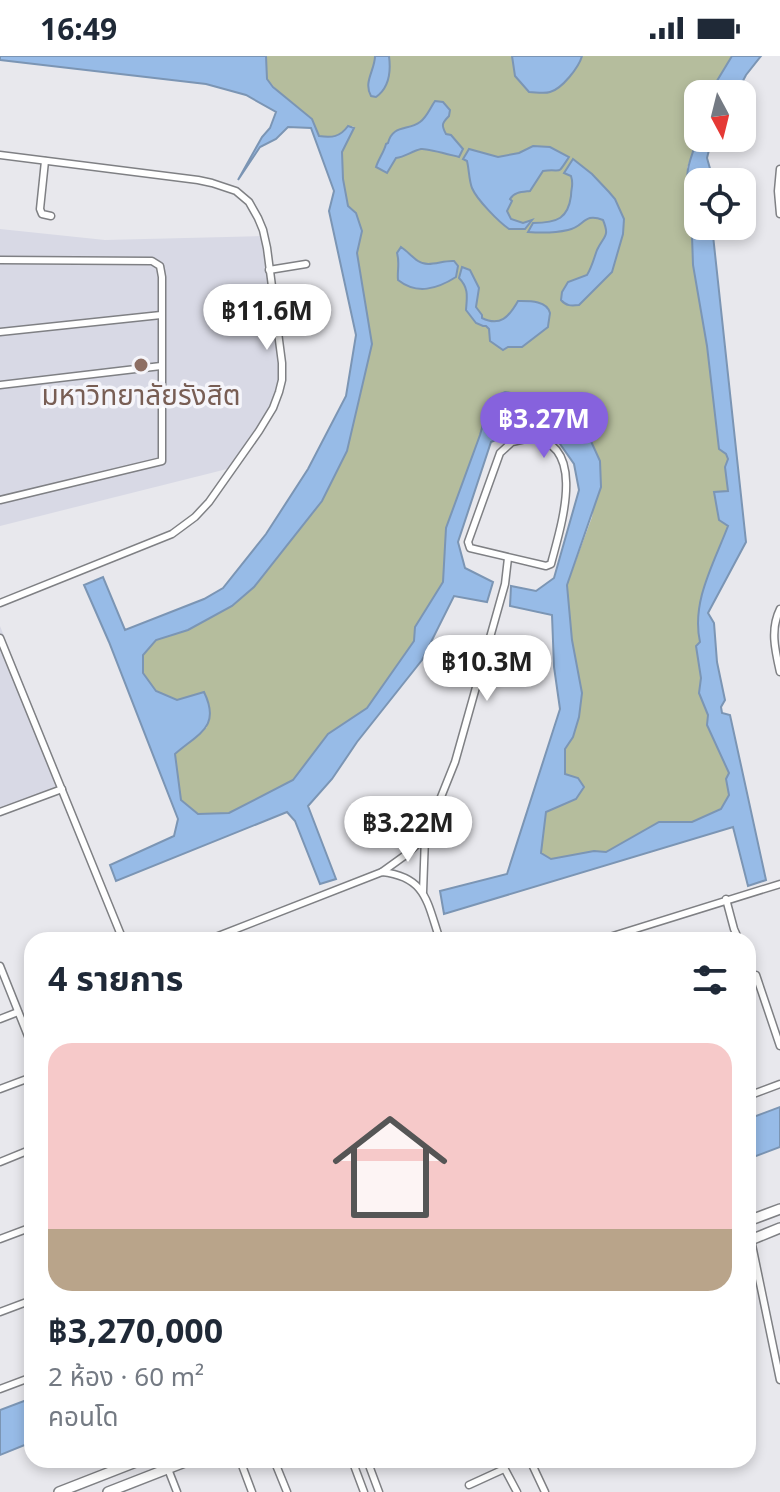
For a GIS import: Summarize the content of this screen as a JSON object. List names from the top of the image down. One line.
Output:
{"places":["มหาวิทยาลัยรังสิต"],"north":"bottom","page":{"status":"16:49","price":["฿11.6M","฿3.27M","฿10.3M","฿3.22M"],"heading":"4 รายการ","list":[{"name":"฿3,270,000","note":"2 ห้อง · 60 m² · คอนโด"}]}}
